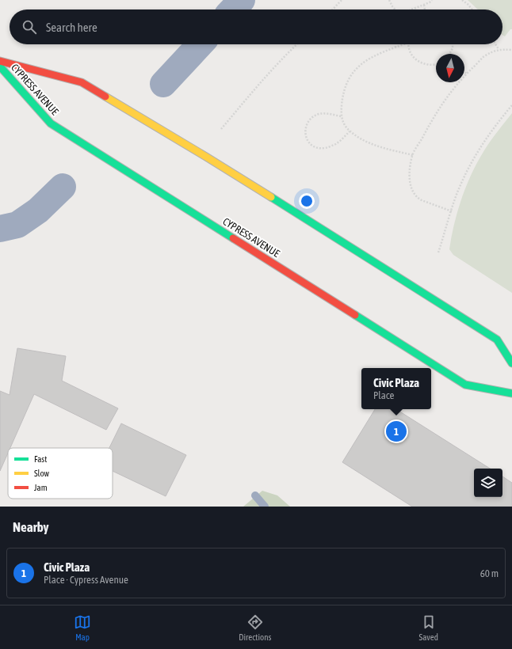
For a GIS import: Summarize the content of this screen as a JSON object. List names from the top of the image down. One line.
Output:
{"streets":{"main road":["CYPRESS AVENUE"]},"legend":["Fast","Slow","Jam"],"north":"bottom","page":{"search":"Search here","popup":["Civic Plaza","Place"],"pins":"1","heading":"Nearby","list":[{"mark":"1","name":"Civic Plaza","note":"Place · Cypress Avenue","value":"60 m"}],"nav":["Map","Directions","Saved"]}}
